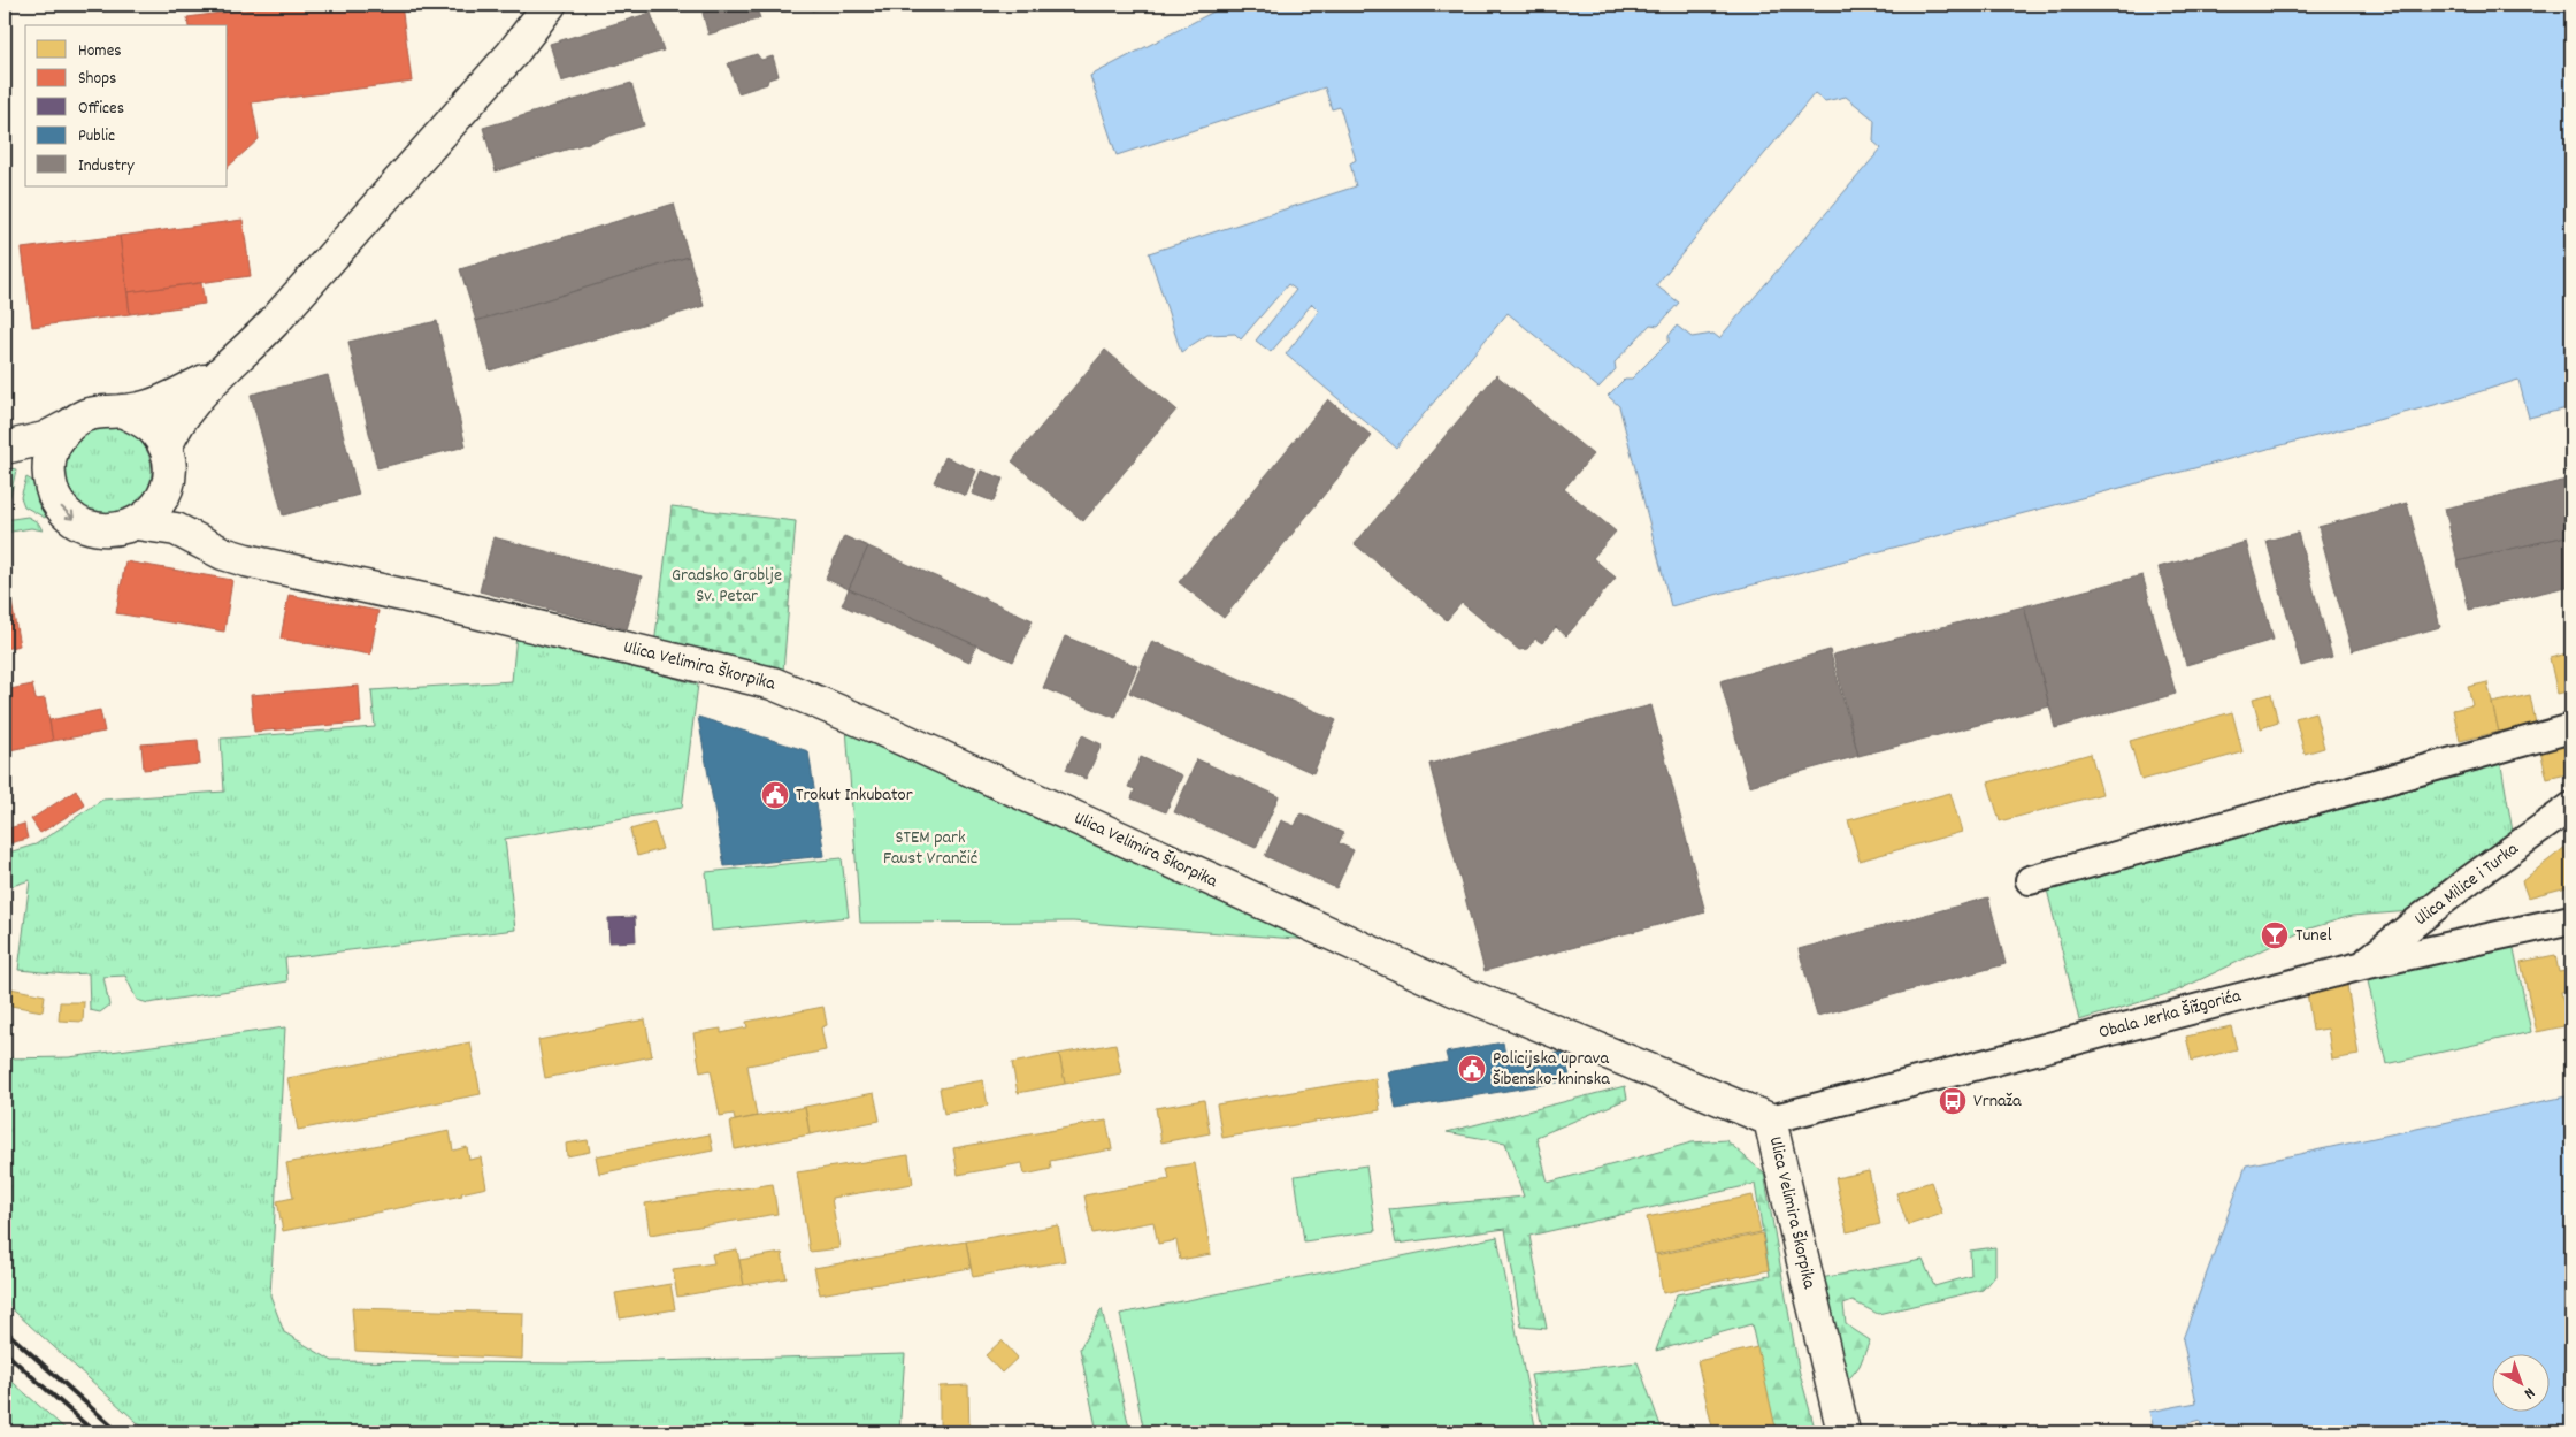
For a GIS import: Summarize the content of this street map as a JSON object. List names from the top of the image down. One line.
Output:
{"streets":{"street":["Ulica Velimira Škorpika","Ulica Milice i Turka","Obala Jerka Šižgorića"]},"crossings":[["Ulica Velimira Škorpika","Obala Jerka Šižgorića"],["Ulica Milice i Turka","Obala Jerka Šižgorića"]],"parks":["Gradsko Groblje Sv. Petar","STEM park Faust Vrančić"],"places":{"public building":["Trokut Inkubator","Policijska uprava Šibensko-kninska"],"bar":["Tunel"],"bus stop":["Vrnaža"]},"legend":["Homes","Shops","Offices","Public","Industry"],"north":"bottom right"}
